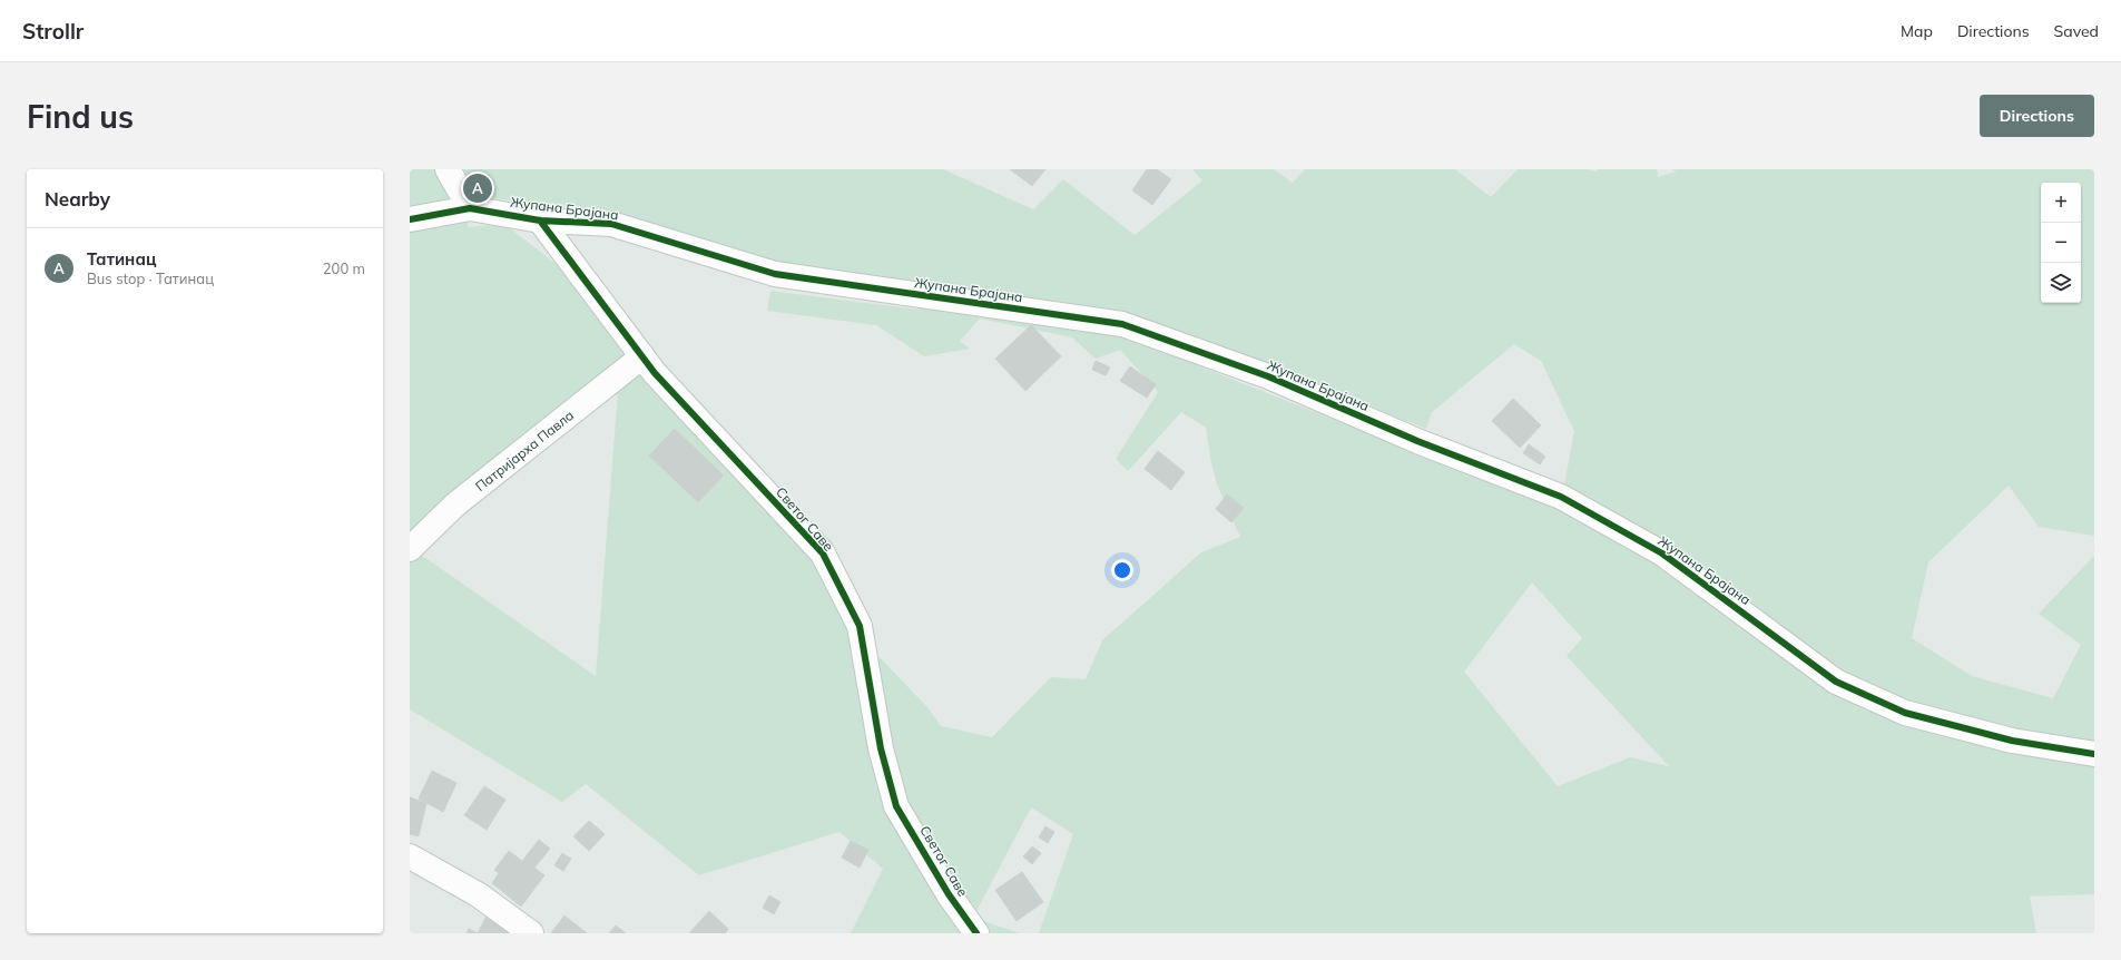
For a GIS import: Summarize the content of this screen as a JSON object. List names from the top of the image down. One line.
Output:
{"streets":{"street":["Жупана Брајана","Патријарха Павла","Светог Саве"]},"crossings":[["Жупана Брајана","Светог Саве"],["Патријарха Павла","Светог Саве"]],"page":{"header":"Strollr","nav":["Map","Directions","Saved"],"buttons":"Directions","title":"Find us","heading":"Nearby","pins":"A","map_buttons":["+","−"],"list":[{"mark":"A","name":"Татинац","note":"Bus stop · Татинац","value":"200 m"}]}}
